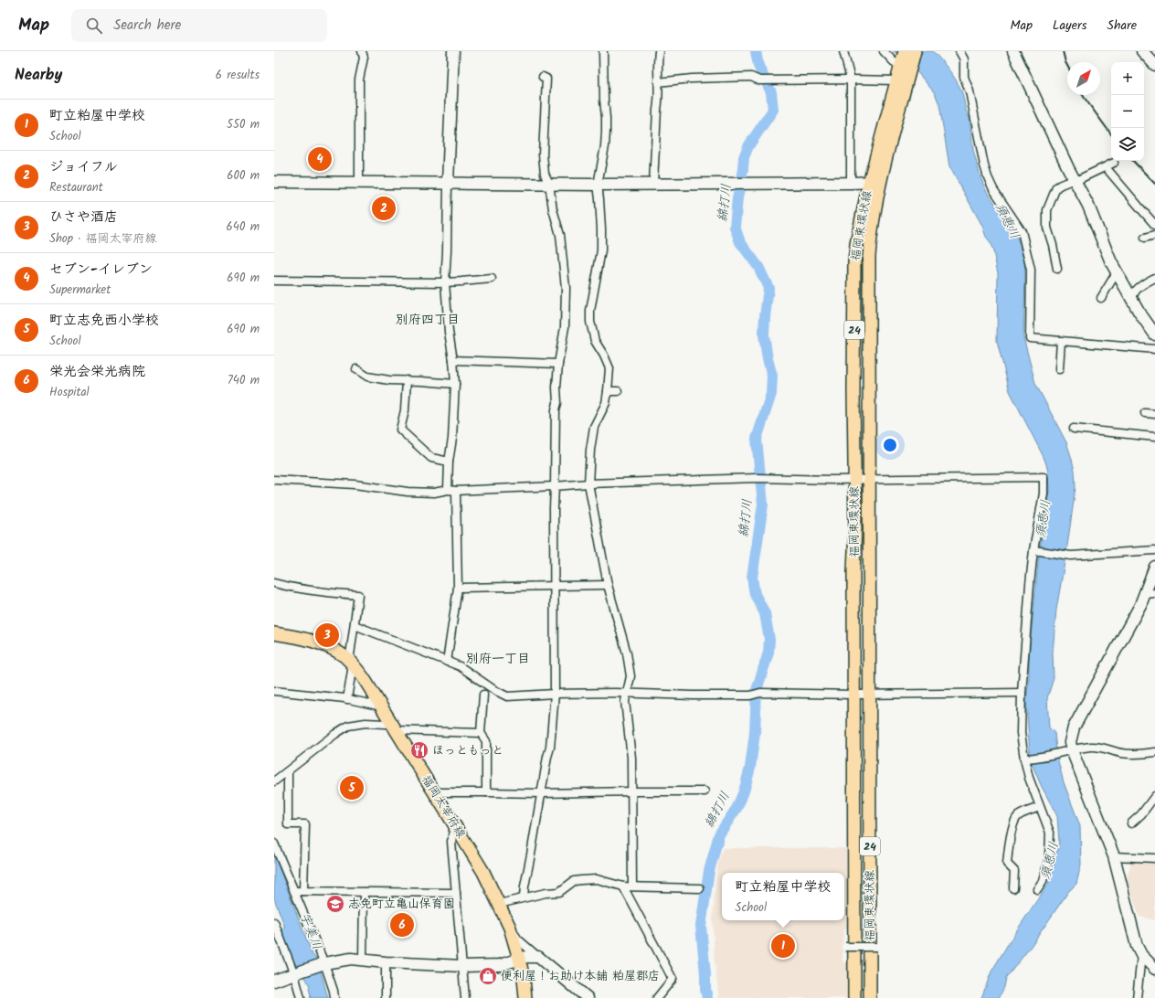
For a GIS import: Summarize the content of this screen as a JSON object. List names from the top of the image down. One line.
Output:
{"streets":{"main road":["福岡東環状線","24","福岡太宰府線"]},"districts":["別府四丁目","別府一丁目"],"water":["綿打川","須恵川","宇美川"],"places":{"restaurant":["ほっともっと"],"school or university":["志免町立亀山保育園"],"shop":["便利屋！お助け本舗 粕屋郡店"]},"north":"top right","page":{"header":"Map","search":"Search here","nav":["Map","Layers","Share"],"heading":["Nearby","6 results"],"map_buttons":["+","−"],"list":[{"mark":"1","name":"町立粕屋中学校","note":"School","value":"550 m"},{"mark":"2","name":"ジョイフル","note":"Restaurant","value":"600 m"},{"mark":"3","name":"ひさや酒店","note":"Shop · 福岡太宰府線","value":"640 m"},{"mark":"4","name":"セブン-イレブン","note":"Supermarket","value":"690 m"},{"mark":"5","name":"町立志免西小学校","note":"School","value":"690 m"},{"mark":"6","name":"栄光会栄光病院","note":"Hospital","value":"740 m"}],"pins":["4","2","3","5","6","1"],"popup":["町立粕屋中学校","School"]}}
